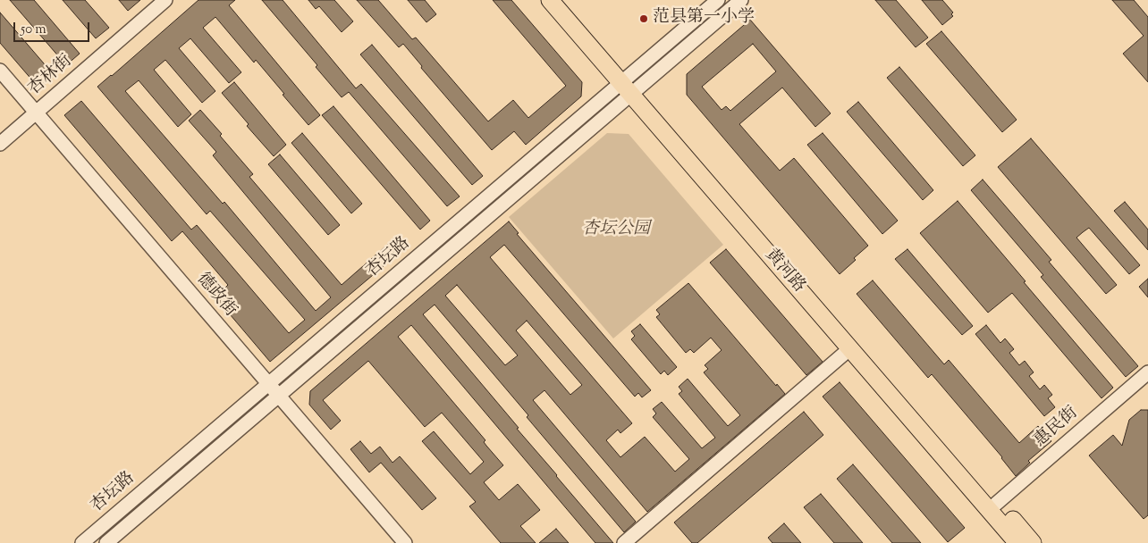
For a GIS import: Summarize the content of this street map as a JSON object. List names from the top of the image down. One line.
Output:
{"streets":{"main road":["黄河路"],"street":["杏林街","杏坛路","德政街","惠民街"]},"crossings":[["杏林街","德政街"],["杏坛路","黄河路"],["杏坛路","德政街"],["黄河路","惠民街"]],"parks":["杏坛公园"],"places":["范县第一小学"],"scale_bar":"50 m"}
